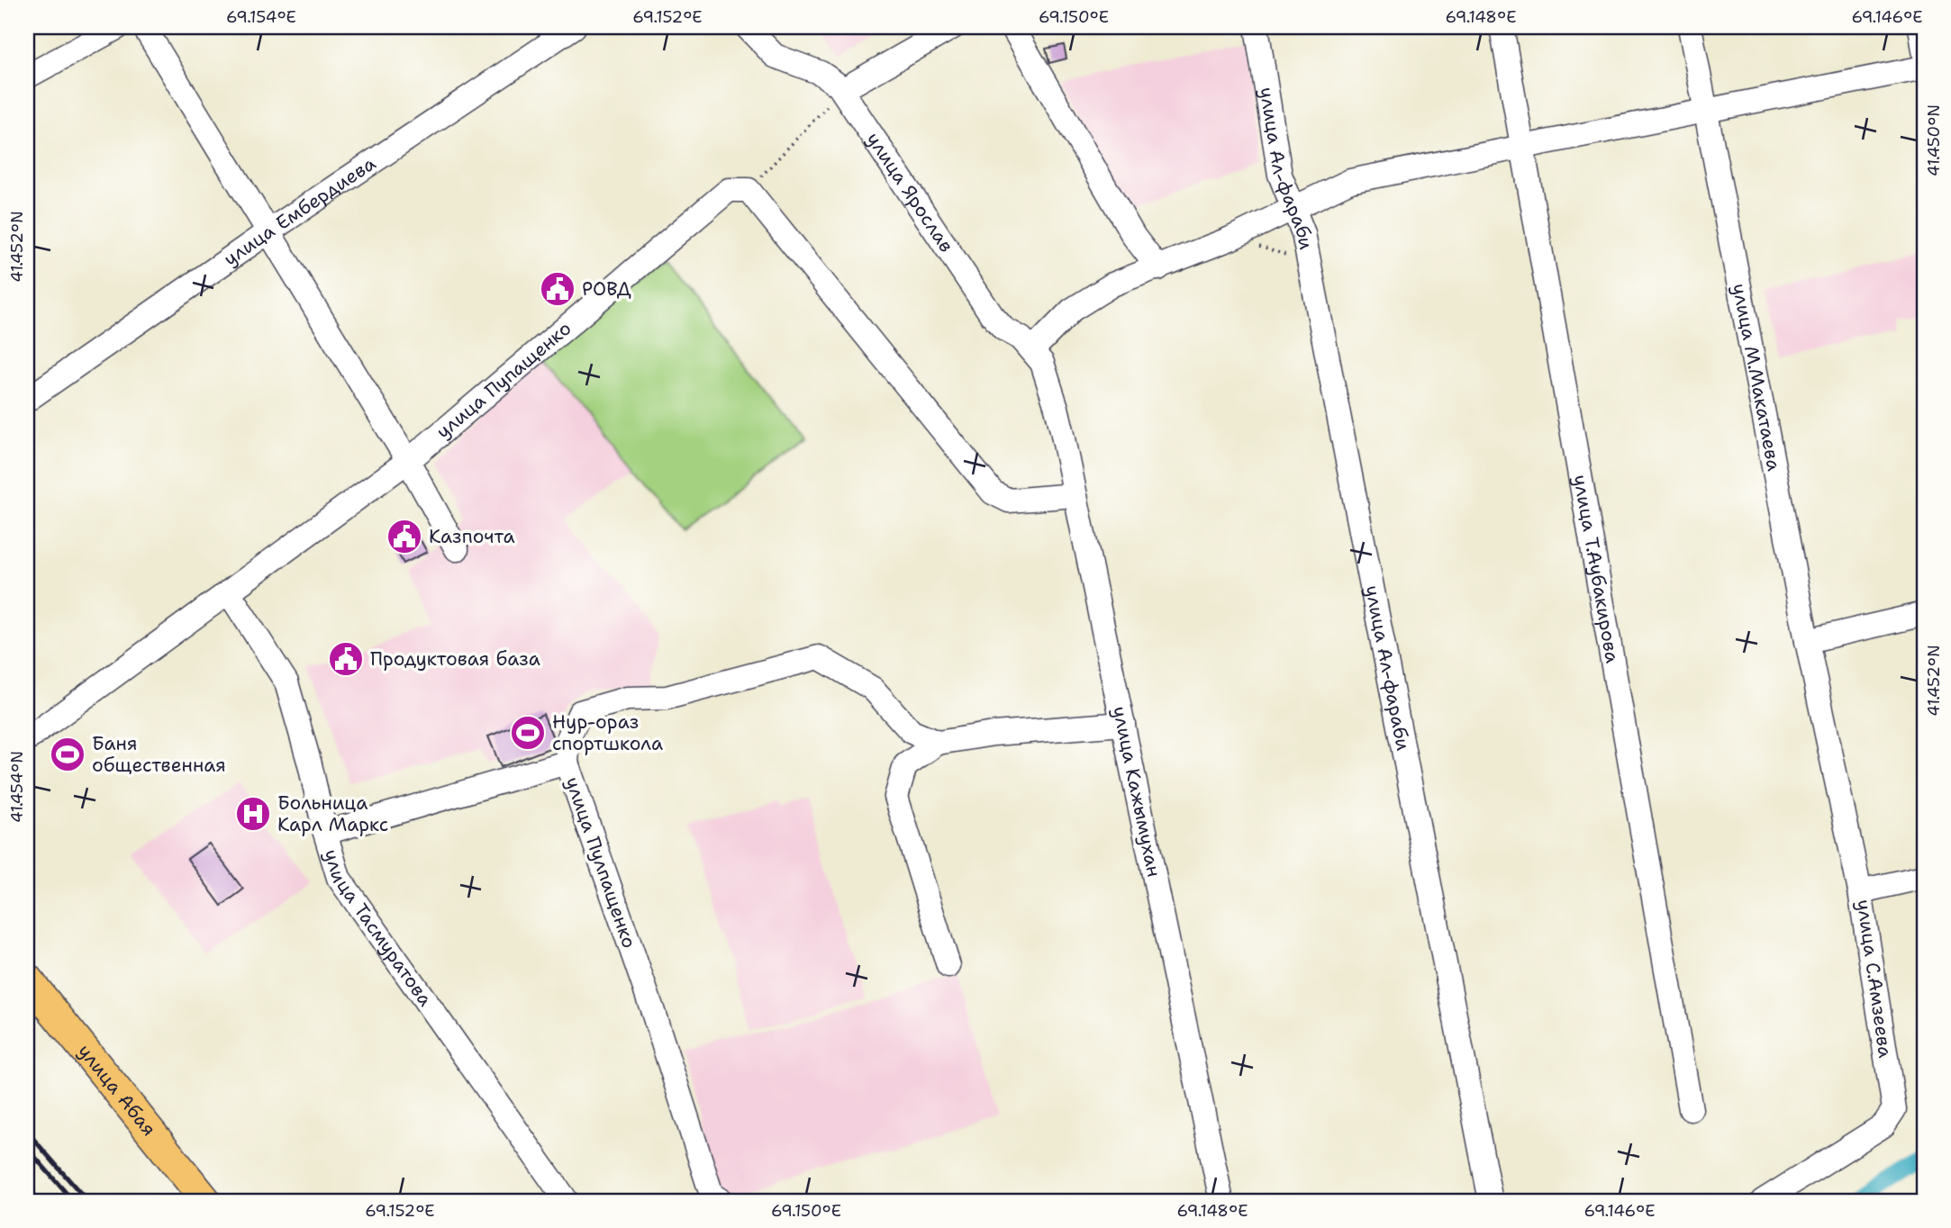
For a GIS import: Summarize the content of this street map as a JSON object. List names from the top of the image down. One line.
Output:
{"streets":{"main road":["улица Абая"],"street":["улица Ал-фараби","улица Ярослав","улица Ембердиева","улица М.Макатаева","улица Пупащенко","улица Т.Аубакирова","улица Кажымухан","улица Пулпащенко","улица Тасмуратова","улица С.Амзеева"]},"crossings":[["улица Ярослав","улица Кажымухан"],["улица М.Макатаева","улица С.Амзеева"],["улица Пупащенко","улица Тасмуратова"]],"places":{"public building":["РОВД","Казпочта","Продуктовая база"],"sports":["Нур-ораз спортшкола","Баня общественная"],"hospital":["Больница Карл Маркс"]},"coordinates":["69.154°E","69.152°E","69.150°E","69.148°E","69.146°E","41.450°N","41.452°N","41.454°N"]}
